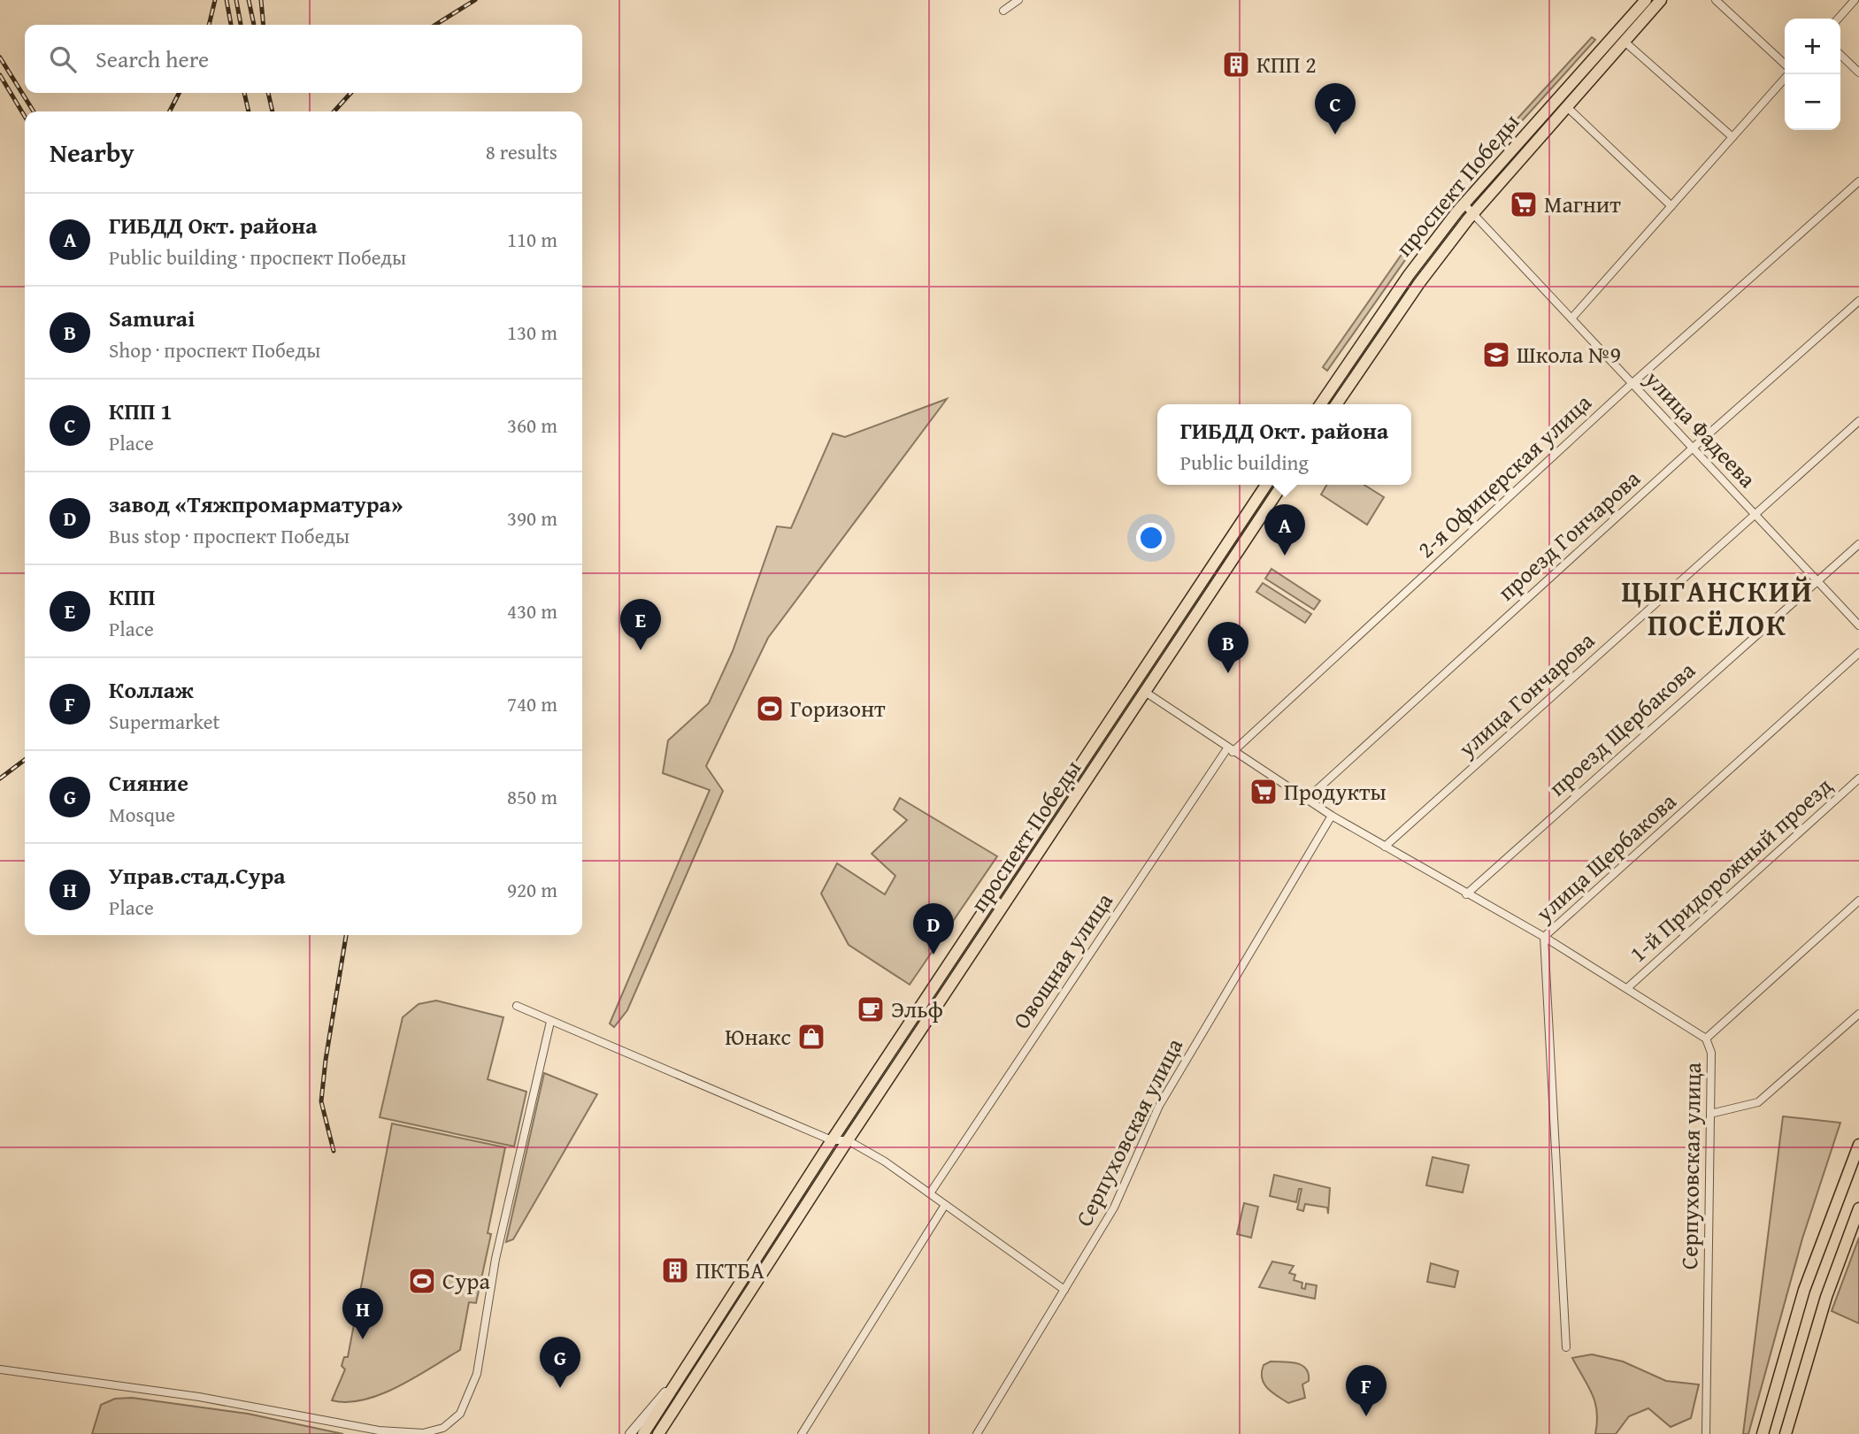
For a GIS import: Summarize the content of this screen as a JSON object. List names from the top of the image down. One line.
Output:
{"streets":{"main road":["проспект Победы"],"street":["улица Фадеева","2-я Офицерская улица","проезд Гончарова","улица Гончарова","проезд Щербакова","улица Щербакова","1-й Придорожный проезд","Овощная улица","Серпуховская улица"]},"crossings":[["проспект Победы","улица Фадеева"],["проспект Победы","Серпуховская улица"],["улица Фадеева","2-я Офицерская улица"],["улица Фадеева","проезд Гончарова"],["улица Фадеева","улица Гончарова"],["улица Фадеева","проезд Щербакова"],["2-я Офицерская улица","Овощная улица"],["2-я Офицерская улица","Серпуховская улица"],["проезд Гончарова","Серпуховская улица"],["улица Гончарова","Серпуховская улица"],["проезд Щербакова","Серпуховская улица"],["улица Щербакова","Серпуховская улица"],["1-й Придорожный проезд","Серпуховская улица"],["Овощная улица","Серпуховская улица"]],"districts":["ЦЫГАНСКИЙ ПОСЁЛОК"],"places":{"building":["КПП 2","ПКТБА"],"supermarket":["Магнит","Продукты"],"school or university":["Школа №9"],"sports":["Горизонт","Сура"],"cafe":["Эльф"],"shop":["Юнакс"]},"page":{"map_buttons":["+","−"],"search":"Search here","pins":["C","A","E","B","D","H","G","F"],"heading":["Nearby","8 results"],"list":[{"mark":"A","name":"ГИБДД Окт. района","note":"Public building · проспект Победы","value":"110 m"},{"mark":"B","name":"Samurai","note":"Shop · проспект Победы","value":"130 m"},{"mark":"C","name":"КПП 1","note":"Place","value":"360 m"},{"mark":"D","name":"завод «Тяжпромарматура»","note":"Bus stop · проспект Победы","value":"390 m"},{"mark":"E","name":"КПП","note":"Place","value":"430 m"},{"mark":"F","name":"Коллаж","note":"Supermarket","value":"740 m"},{"mark":"G","name":"Сияние","note":"Mosque","value":"850 m"},{"mark":"H","name":"Управ.стад.Сура","note":"Place","value":"920 m"}],"popup":["ГИБДД Окт. района","Public building"]}}
